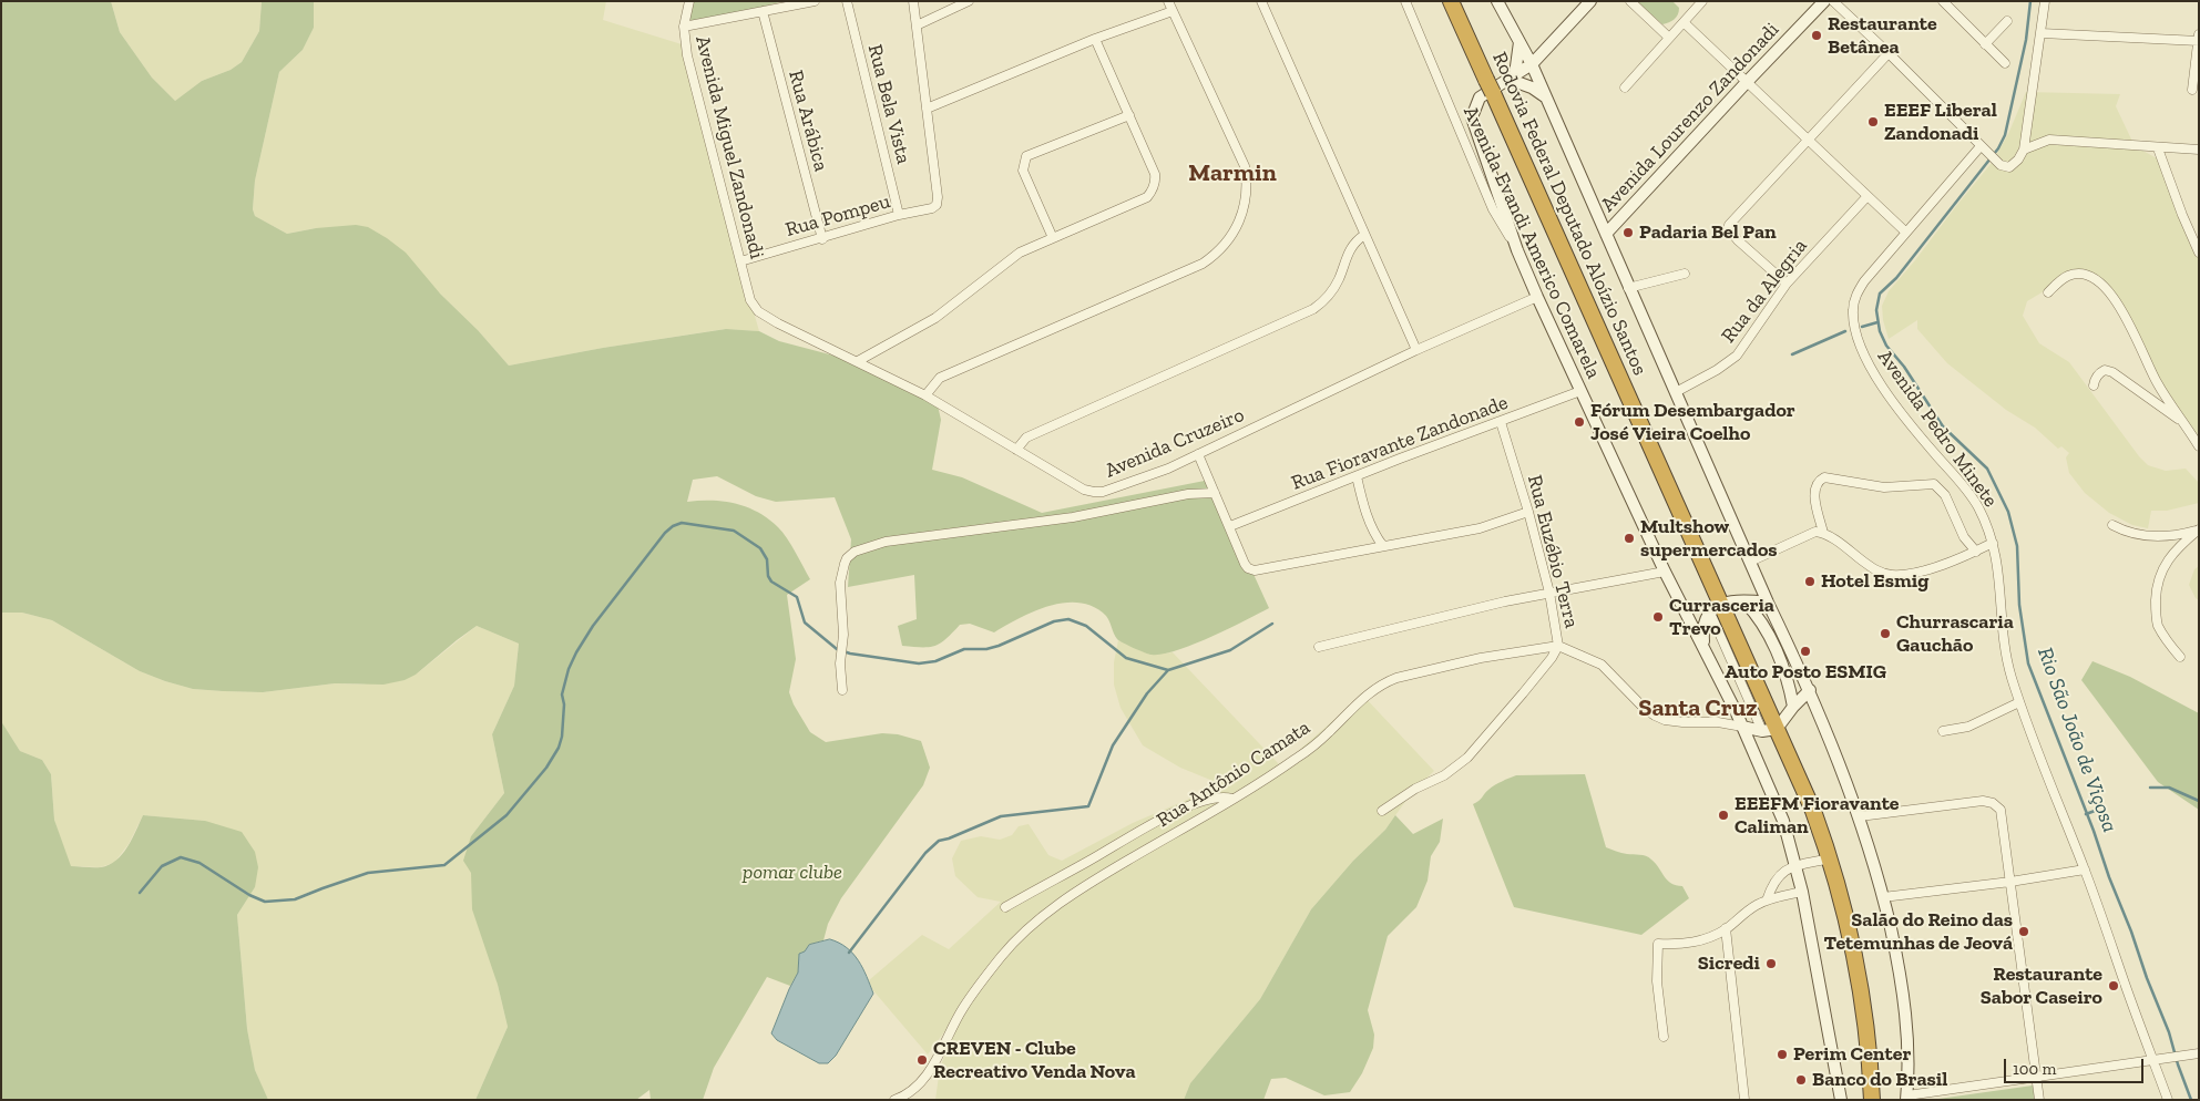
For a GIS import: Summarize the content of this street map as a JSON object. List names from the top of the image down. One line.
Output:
{"streets":{"highway":["Rodovia Federal Deputado Aloízio Santos"],"street":["Rua Bela Vista","Avenida Lourenzo Zandonadi","Rua Arábica","Avenida Miguel Zandonadi","Rua Pompeu","Avenida Evandi Americo Comarela","Rua da Alegria","Avenida Pedro Minete","Avenida Cruzeiro","Rua Fioravante Zandonade","Rua Euzébio Terra","Rua Antônio Camata"]},"crossings":[["Rua Bela Vista","Rua Pompeu"],["Rua Arábica","Rua Pompeu"],["Avenida Miguel Zandonadi","Rua Pompeu"],["Avenida Miguel Zandonadi","Avenida Cruzeiro"],["Avenida Evandi Americo Comarela","Avenida Cruzeiro"],["Avenida Evandi Americo Comarela","Rua Fioravante Zandonade"],["Rua Fioravante Zandonade","Rua Euzébio Terra"],["Rua Euzébio Terra","Rua Antônio Camata"]],"districts":["Marmin","Santa Cruz"],"water":["Rio São João de Viçosa"],"parks":["pomar clube"],"places":["Restaurante Betânea","EEEF Liberal Zandonadi","Padaria Bel Pan","Fórum Desembargador José Vieira Coelho","Multshow supermercados","Hotel Esmig","Currasceria Trevo","Churrascaria Gauchão","Auto Posto ESMIG","EEEFM Fioravante Caliman","Salão do Reino das Tetemunhas de Jeová","Sicredi","Restaurante Sabor Caseiro","Perim Center","CREVEN - Clube Recreativo Venda Nova","Banco do Brasil"],"scale_bar":"100 m"}
